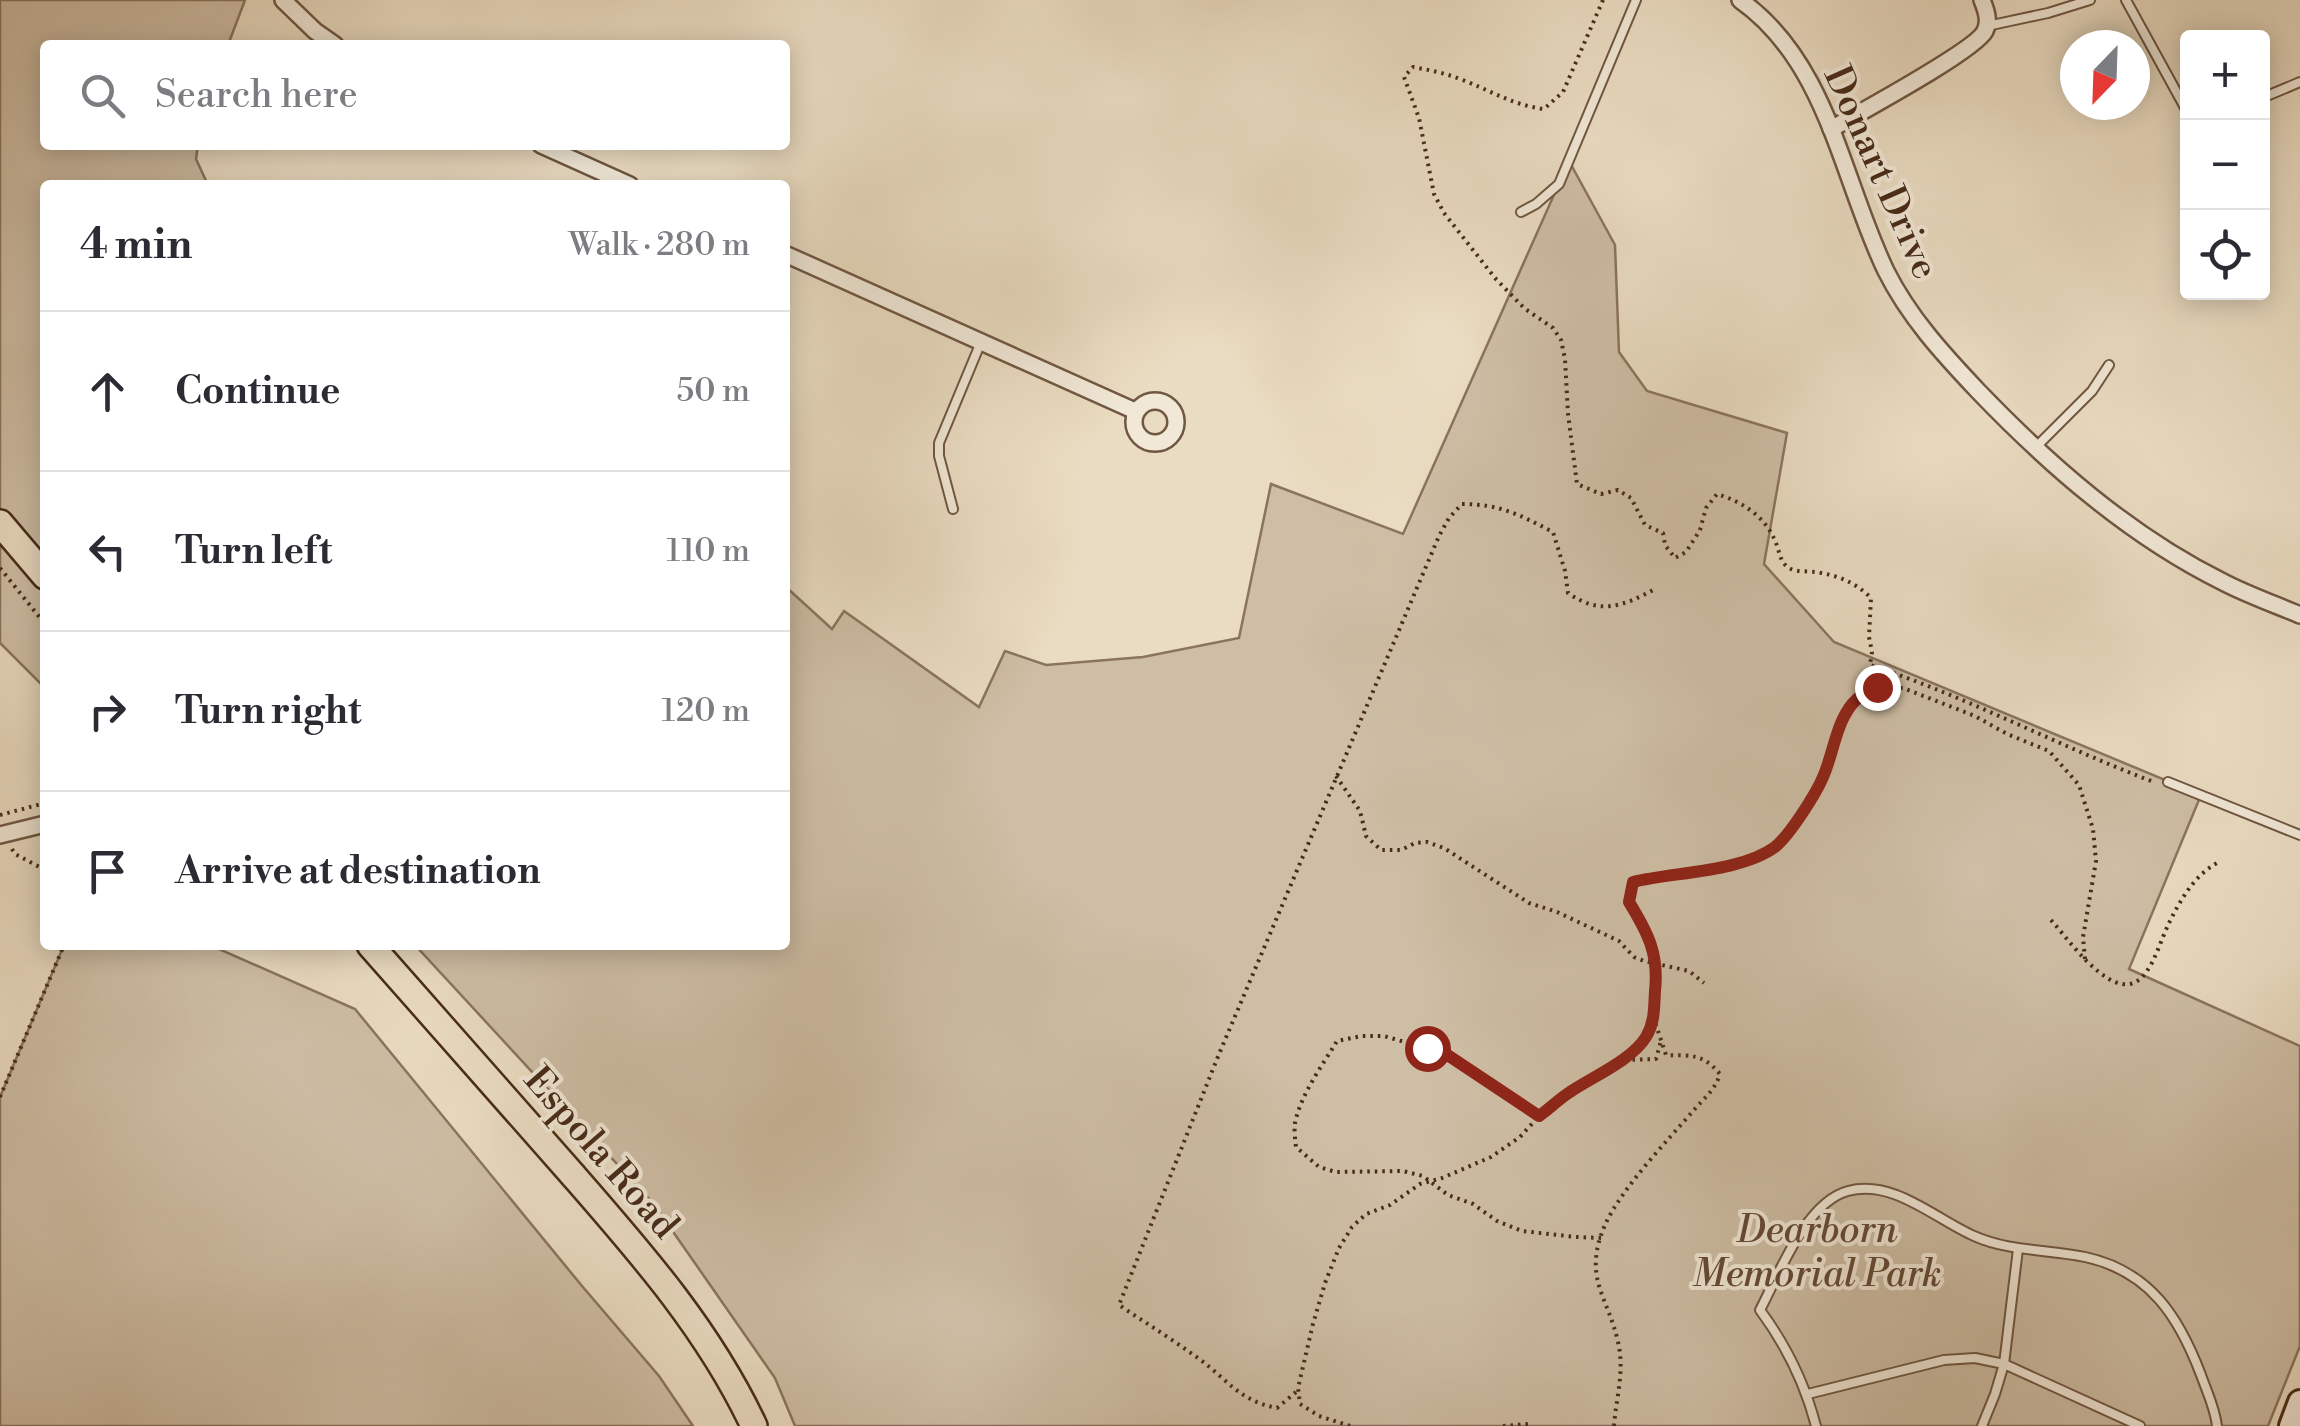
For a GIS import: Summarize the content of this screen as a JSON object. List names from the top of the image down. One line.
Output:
{"streets":{"main road":["Espola Road"],"street":["Donart Drive"]},"parks":["Dearborn Memorial Park"],"north":"bottom left","page":{"map_buttons":["+","−"],"search":"Search here","heading":["4 min","Walk · 280 m"],"list":[["Continue","50 m"],["Turn left","110 m"],["Turn right","120 m"],"Arrive at destination"]}}
